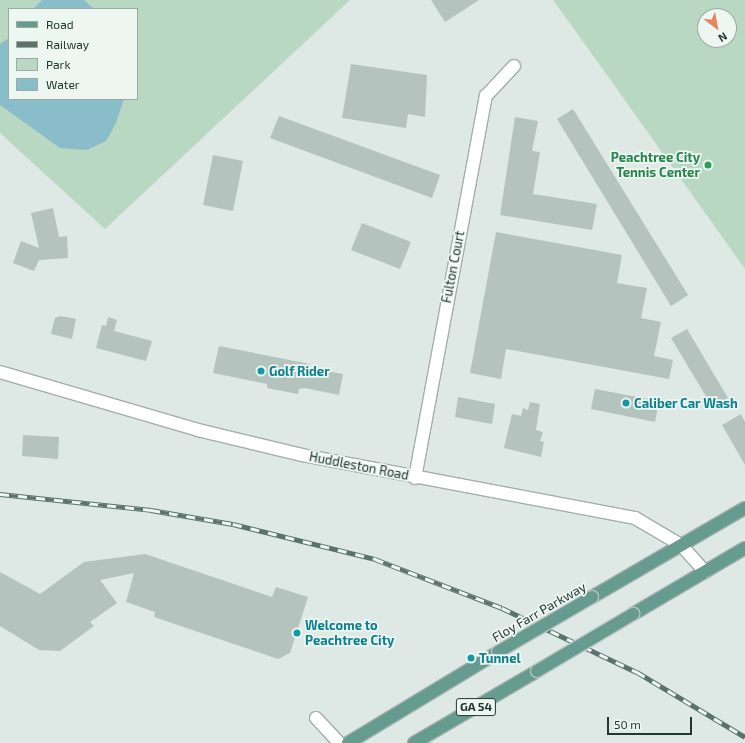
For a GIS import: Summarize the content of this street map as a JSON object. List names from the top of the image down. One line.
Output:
{"streets":{"main road":["Floy Farr Parkway","GA 54"],"street":["Fulton Court","Huddleston Road"]},"crossings":[["Fulton Court","Huddleston Road"],["Huddleston Road","Floy Farr Parkway"],["Huddleston Road","GA 54"]],"places":["Peachtree City Tennis Center","Golf Rider","Caliber Car Wash","Welcome to Peachtree City","Tunnel"],"legend":["Road","Railway","Park","Water"],"scale_bar":"50 m","north":"bottom right"}
